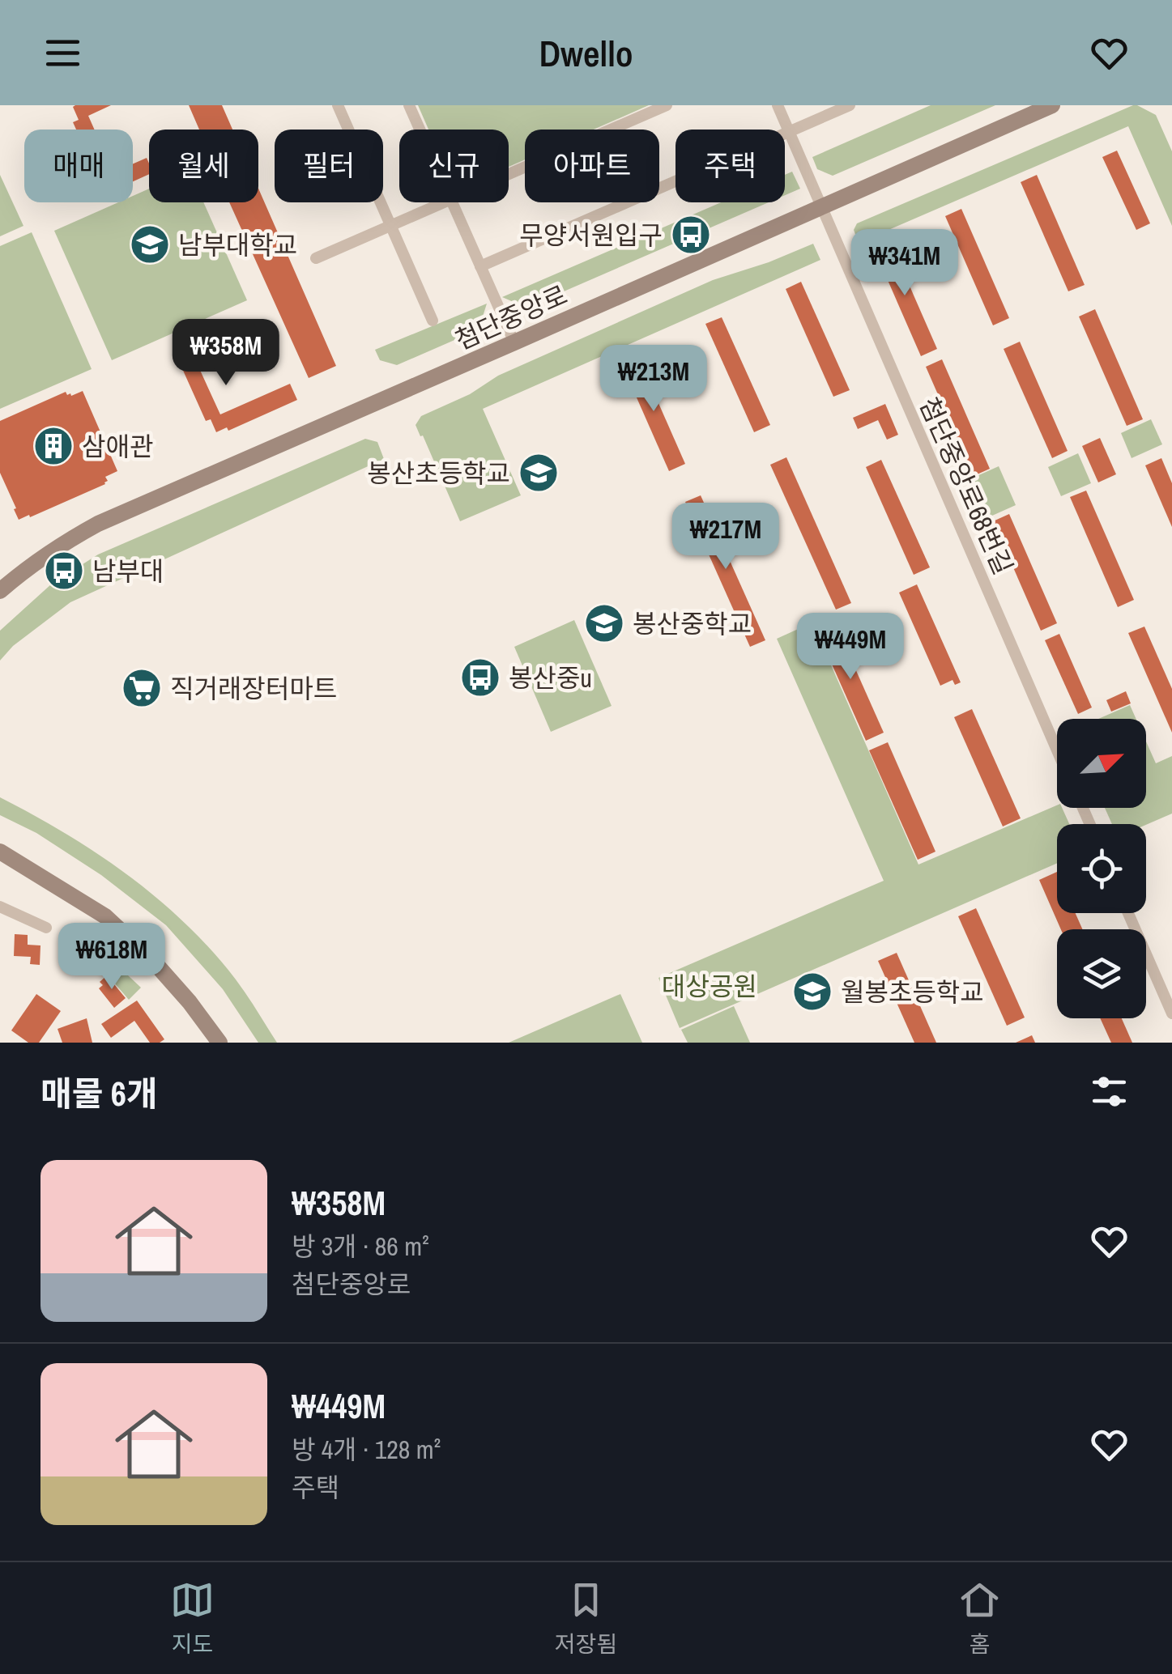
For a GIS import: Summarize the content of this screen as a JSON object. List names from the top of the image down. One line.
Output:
{"streets":{"street":["첨단중앙로","첨단중앙로68번길"]},"crossings":[["첨단중앙로","첨단중앙로68번길"]],"parks":["대상공원"],"places":{"bus stop":["무양서원입구","남부대","봉산중u"],"school or university":["남부대학교","봉산초등학교","봉산중학교","월봉초등학교"],"building":["삼애관"],"supermarket":["직거래장터마트"]},"north":"top right","page":{"header":"Dwello","chip":["매매","월세","필터","신규","아파트","주택"],"price":["₩341M","₩358M","₩213M","₩217M","₩449M","₩618M"],"heading":"매물 6개","list":[{"name":"₩358M","note":"방 3개 · 86 m² · 첨단중앙로"},{"name":"₩449M","note":"방 4개 · 128 m² · 주택"}],"tabs":["지도","저장됨","홈"]}}
